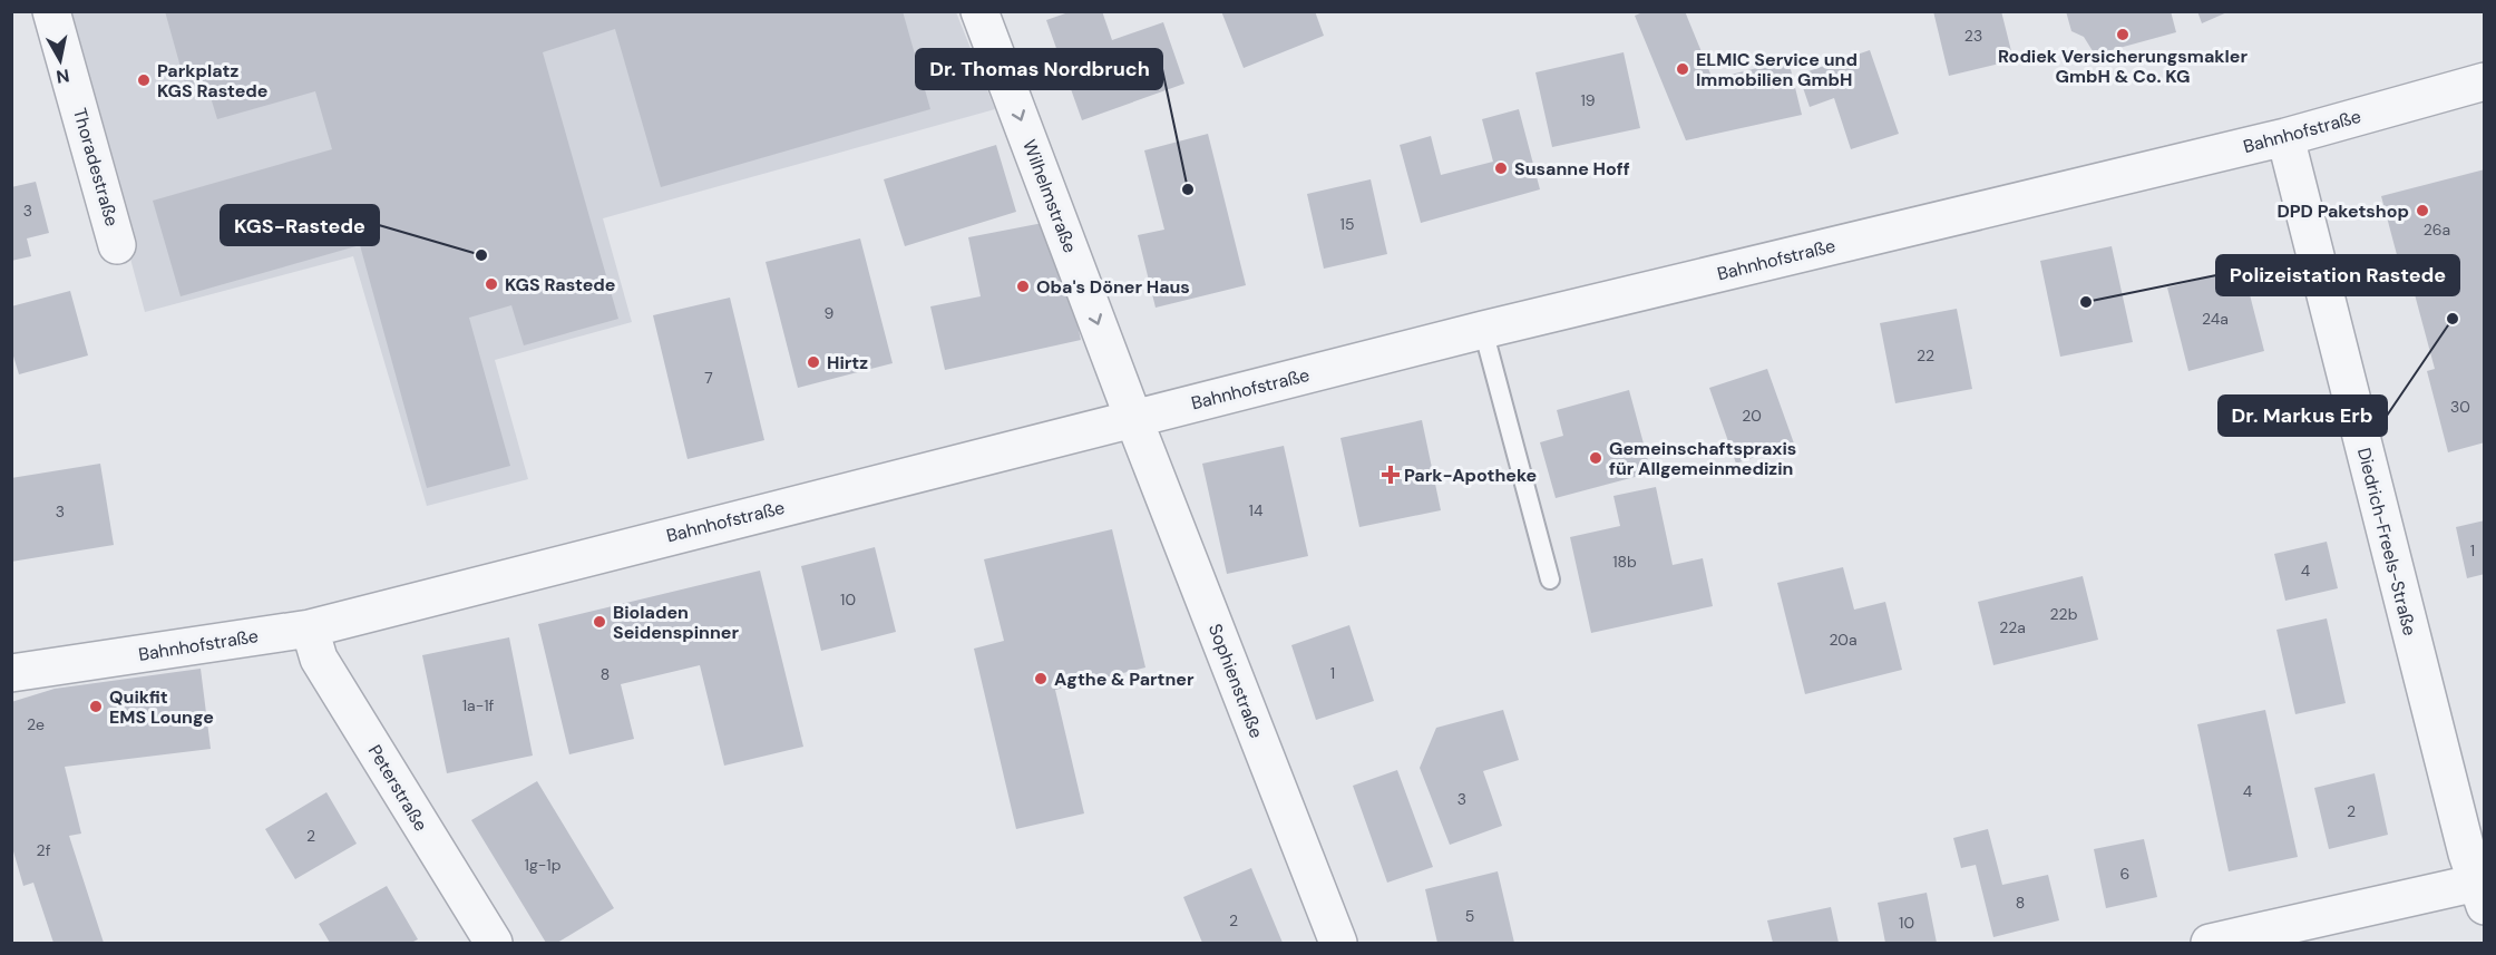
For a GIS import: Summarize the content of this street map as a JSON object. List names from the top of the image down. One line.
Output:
{"streets":{"street":["Bahnhofstraße","Thoradestraße","Wilhelmstraße","Diedrich-Freels-Straße","Sophienstraße","Peterstraße"]},"crossings":[["Bahnhofstraße","Wilhelmstraße"],["Bahnhofstraße","Diedrich-Freels-Straße"],["Bahnhofstraße","Sophienstraße"],["Bahnhofstraße","Peterstraße"],["Wilhelmstraße","Sophienstraße"]],"one_way":["Wilhelmstraße"],"places":{"other":["Rodiek Versicherungsmakler GmbH & Co. KG","ELMIC Service und Immobilien GmbH","Parkplatz KGS Rastede","Susanne Hoff","Dr. Thomas Nordbruch","DPD Paketshop","KGS-Rastede","KGS Rastede","Oba's Döner Haus","Polizeistation Rastede","Dr. Markus Erb","Hirtz","Gemeinschaftspraxis für Allgemeinmedizin","Bioladen Seidenspinner","Agthe & Partner","Quikfit EMS Lounge"],"health":["Park-Apotheke"]},"house_numbers":["23","19","3","15","26a","9","24a","22","7","30","20","14","3","1","18b","4","10","22b","22a","20a","1","8","1a-1f","2e","4","3","2","2","2f","1g-1p","6","8","5","2","10"],"north":"bottom"}
